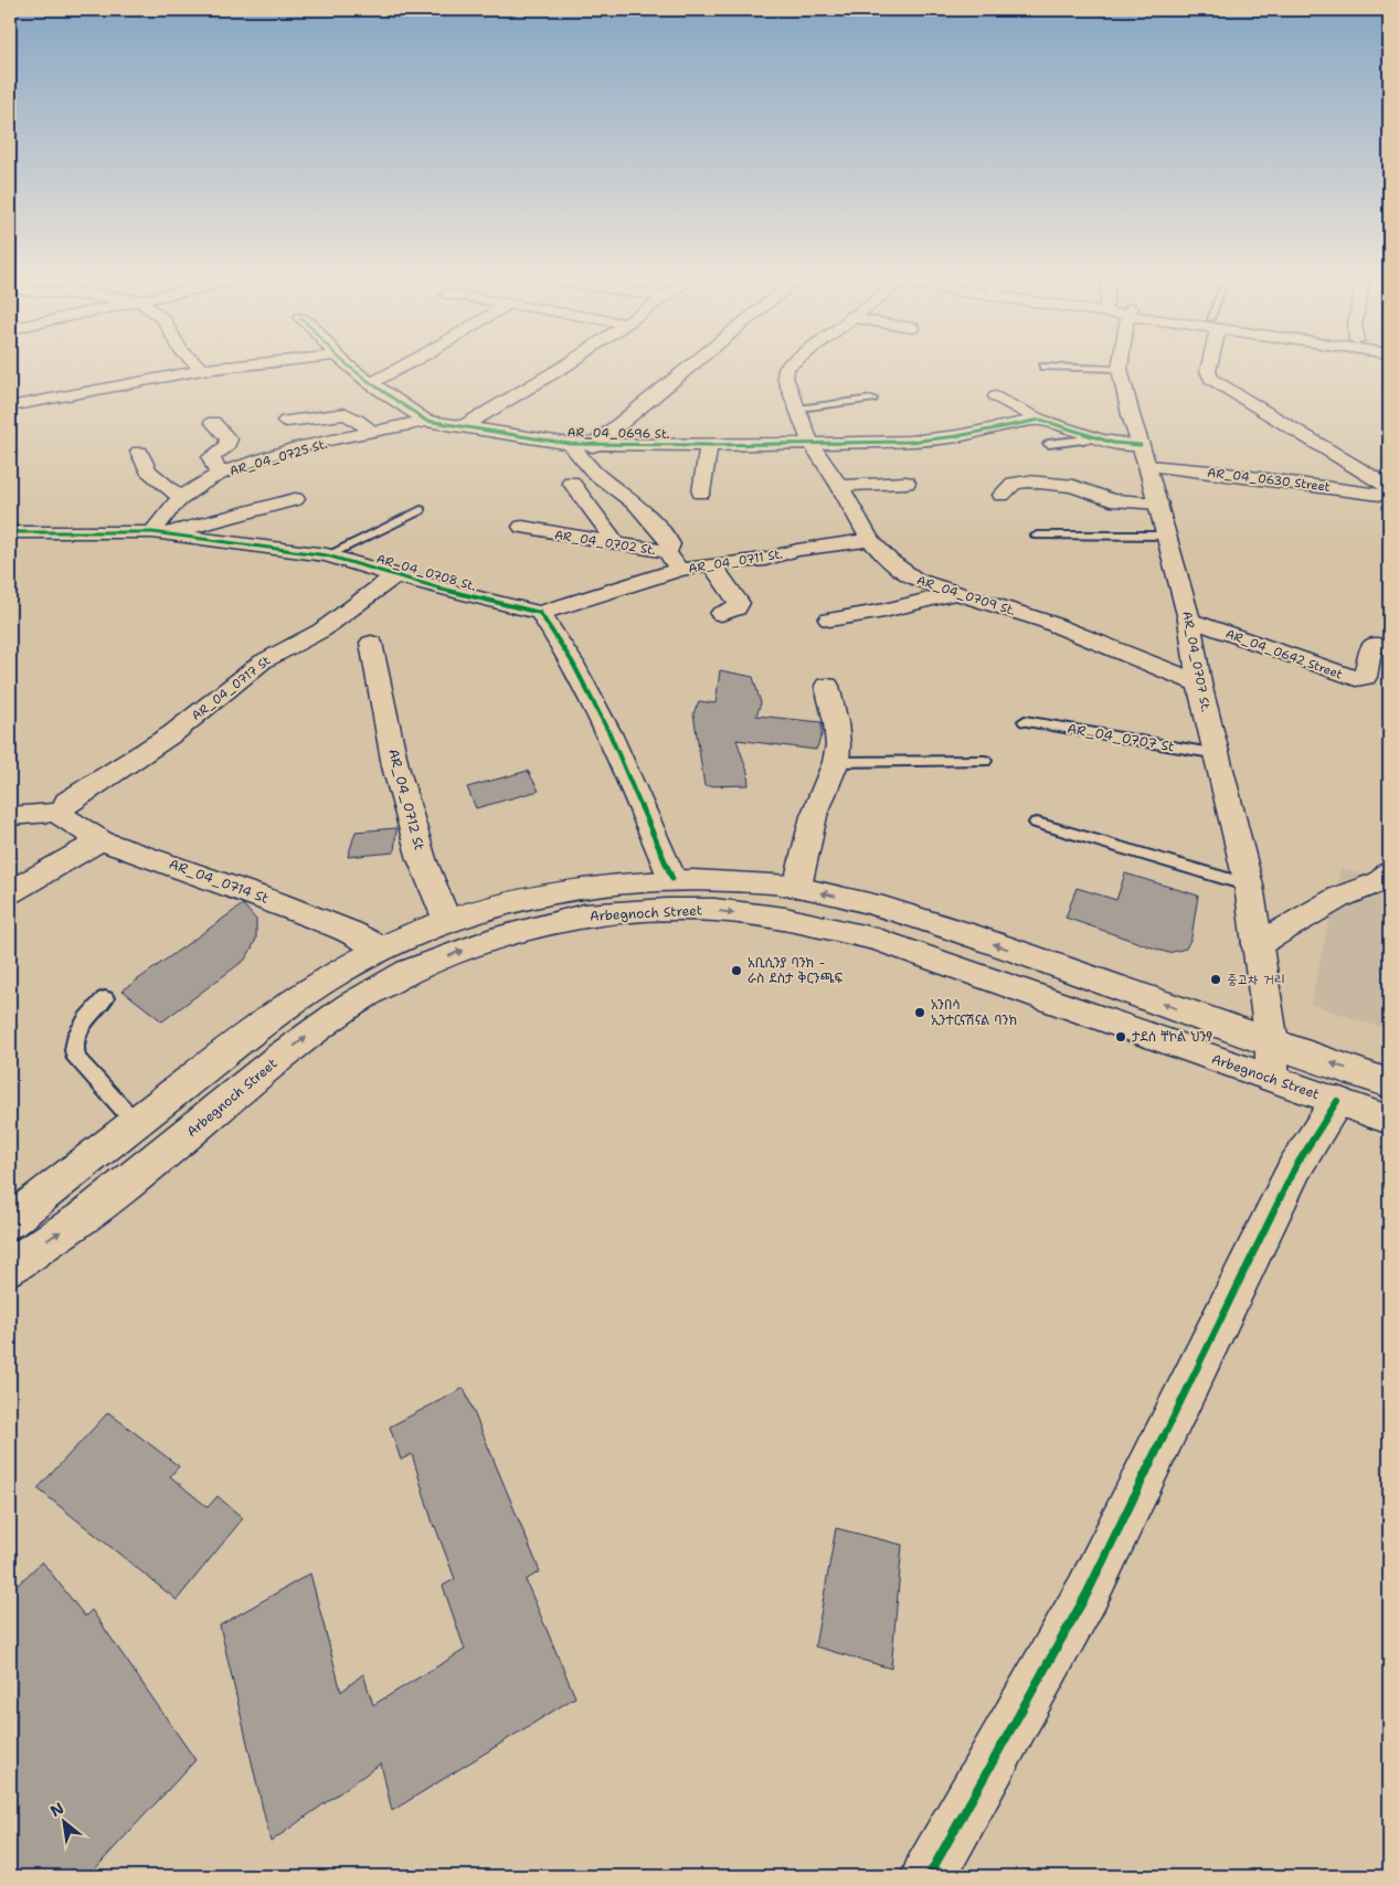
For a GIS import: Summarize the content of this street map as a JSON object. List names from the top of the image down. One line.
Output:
{"streets":{"street":["AR_04_0696 St.","AR_04_0725 St.","AR_04_0630 Street","AR_04_0702 St.","AR_04_0711 St.","AR_04_0708 St.","AR_04_0709 St.","AR_04_0642 Street","AR_04_0707 St.","AR_04_0717 St","AR_04_0712 St","AR_04_0714 St","Arbegnoch Street"],"lane":["AR_04_0707 St"]},"crossings":[["AR_04_0696 St.","AR_04_0725 St."],["AR_04_0696 St.","AR_04_0630 Street"],["AR_04_0696 St.","AR_04_0709 St."],["AR_04_0725 St.","AR_04_0708 St."],["AR_04_0630 Street","AR_04_0707 St."],["AR_04_0702 St.","AR_04_0711 St."],["AR_04_0711 St.","AR_04_0708 St."],["AR_04_0711 St.","AR_04_0709 St."],["AR_04_0708 St.","AR_04_0717 St"],["AR_04_0709 St.","AR_04_0707 St."],["AR_04_0642 Street","AR_04_0707 St."],["AR_04_0707 St.","AR_04_0707 St"],["AR_04_0707 St.","Arbegnoch Street"],["AR_04_0717 St","AR_04_0714 St"],["AR_04_0712 St","Arbegnoch Street"],["AR_04_0714 St","Arbegnoch Street"]],"places":["አቢሲንያ ባንክ - ራስ ደስታ ቅርንጫፍ","중고차 거리","አንበሳ ኢንተርናሽናል ባንክ","ታደሰ ቸኮል ህንፃ"],"north":"top left"}
